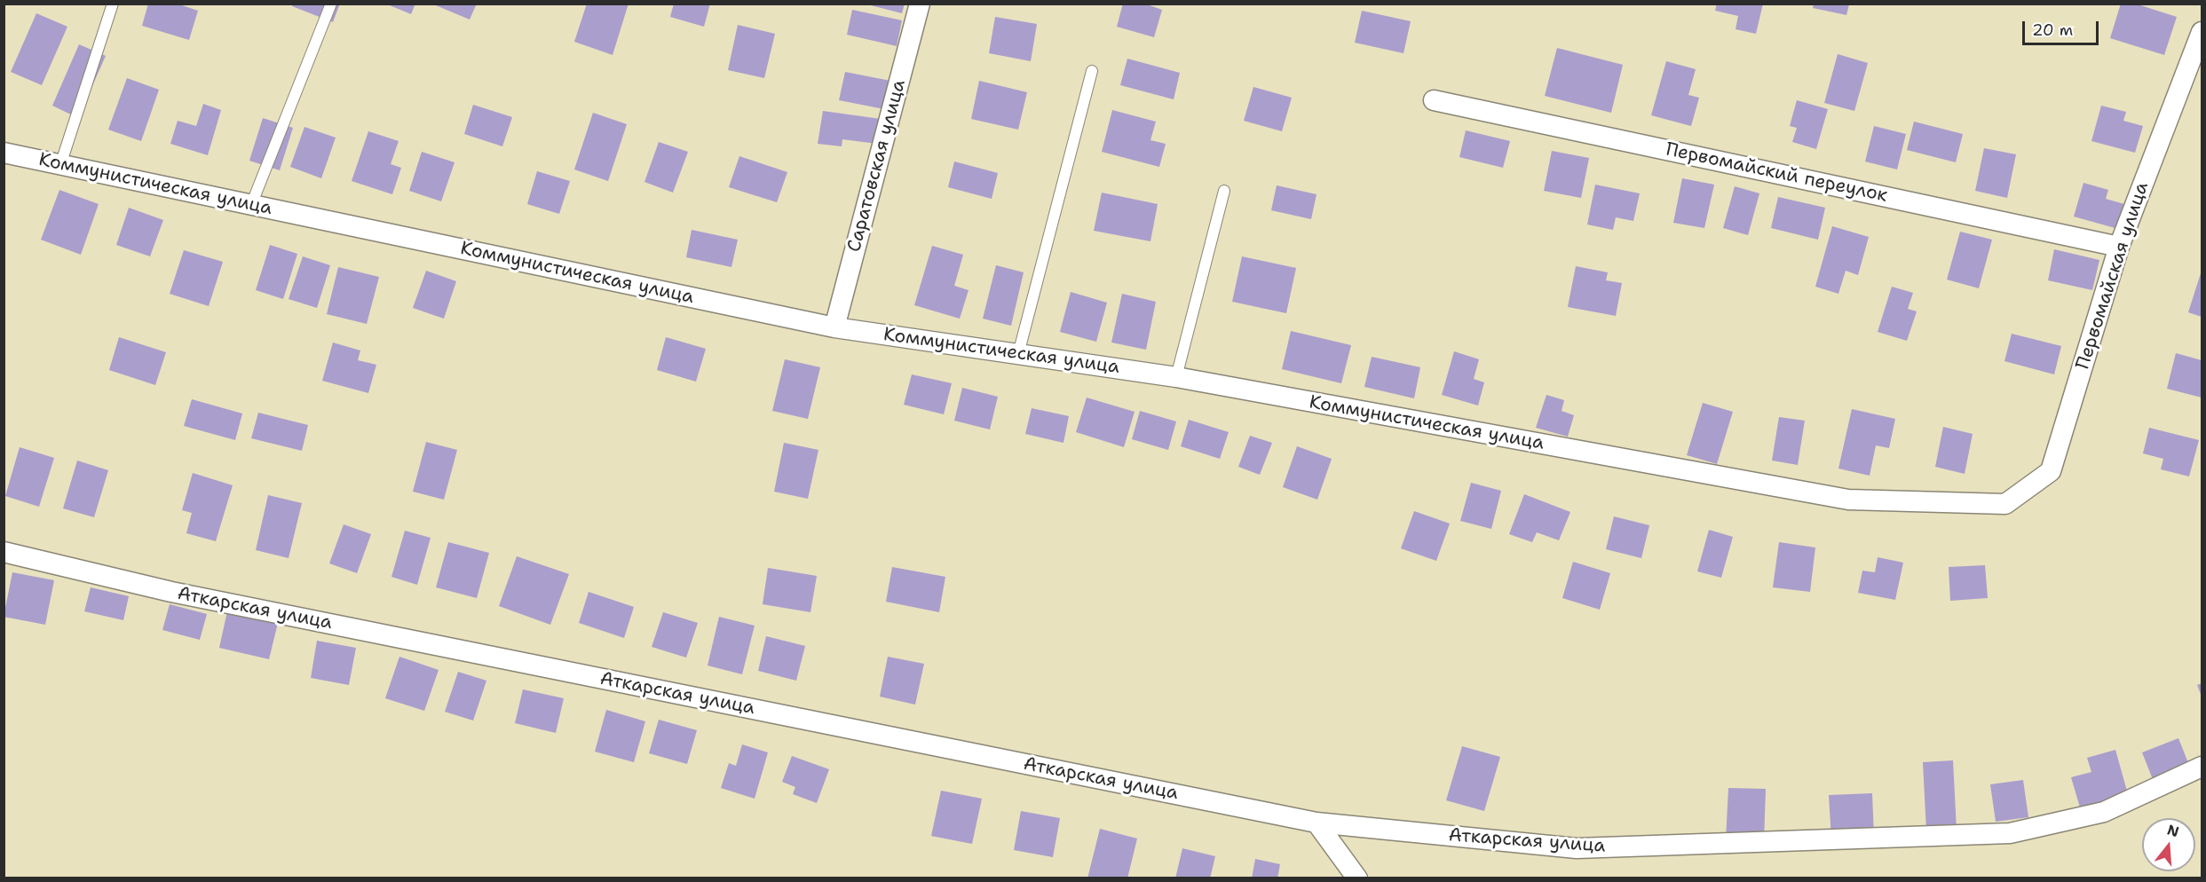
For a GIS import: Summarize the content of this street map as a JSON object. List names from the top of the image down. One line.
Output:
{"streets":{"street":["Саратовская улица","Первомайский переулок","Коммунистическая улица","Первомайская улица","Аткарская улица"]},"crossings":[["Саратовская улица","Коммунистическая улица"],["Первомайский переулок","Первомайская улица"],["Коммунистическая улица","Первомайская улица"]],"scale_bar":"20 m","north":"top"}
